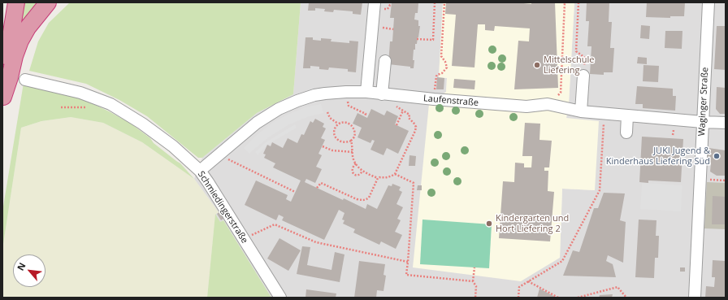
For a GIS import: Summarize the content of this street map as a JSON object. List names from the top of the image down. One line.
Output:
{"streets":{"street":["Laufenstraße","Waginger Straße","Schmiedingerstraße"]},"crossings":[["Laufenstraße","Waginger Straße"],["Laufenstraße","Schmiedingerstraße"]],"places":["Mittelschule Liefering","JUKI Jugend & Kinderhaus Liefering Süd","Kindergarten und Hort Liefering 2"],"north":"top left"}
